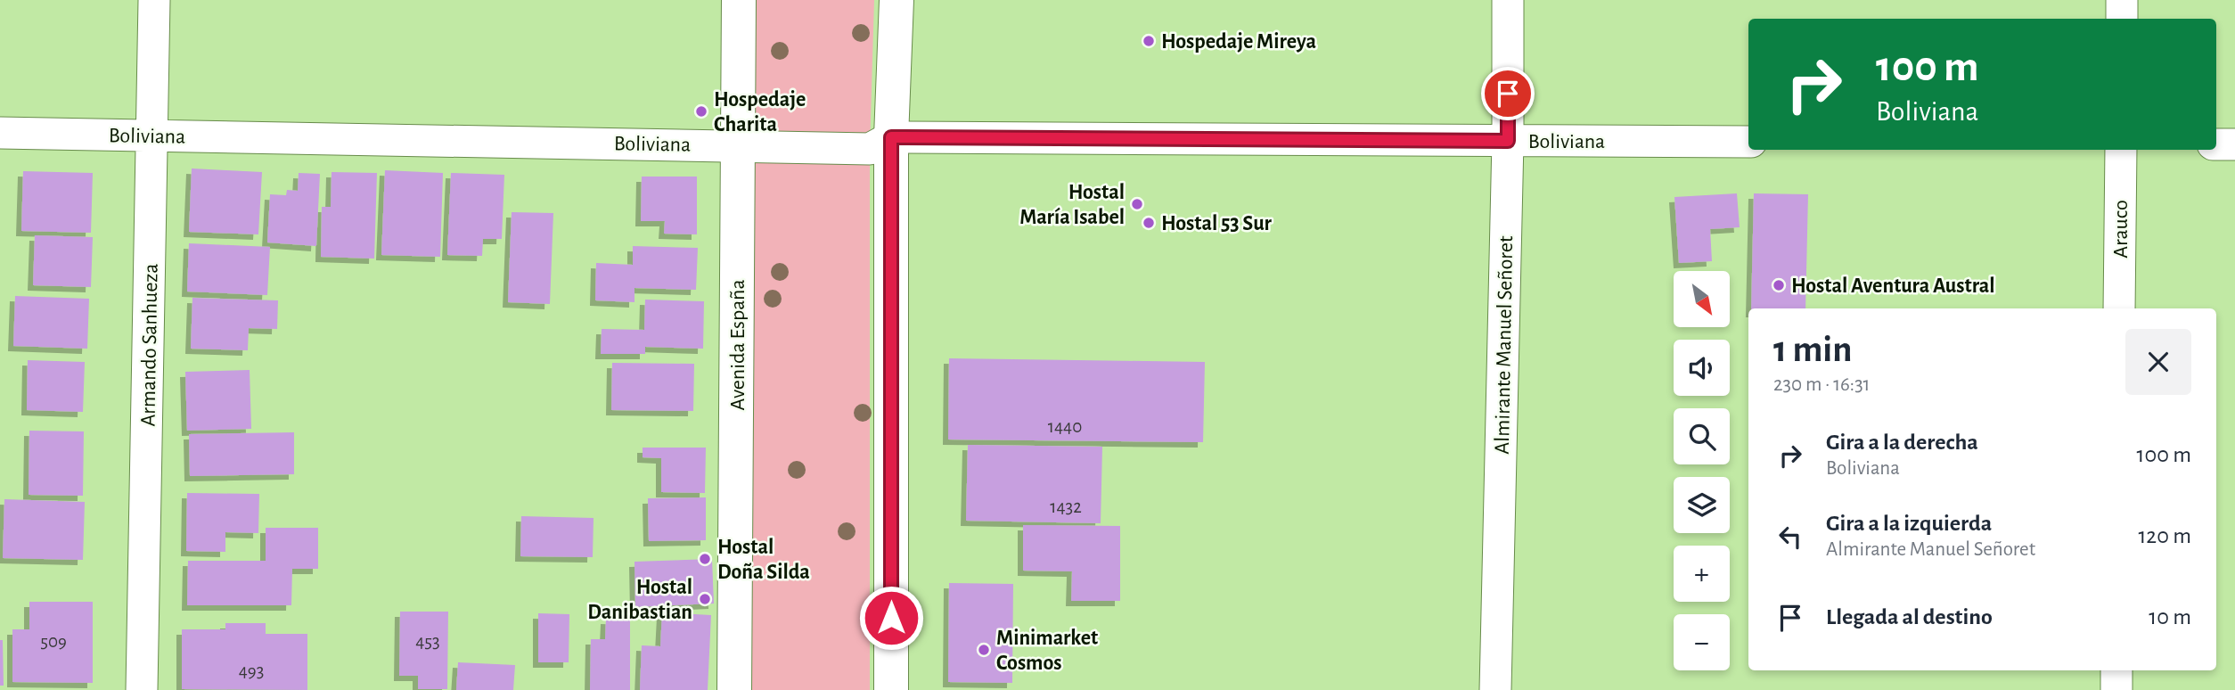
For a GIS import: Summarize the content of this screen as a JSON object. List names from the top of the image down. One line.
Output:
{"streets":{"main road":["Avenida España"],"street":["Boliviana","Arauco","Armando Sanhueza","Almirante Manuel Señoret"]},"crossings":[["Boliviana","Armando Sanhueza"],["Boliviana","Avenida España"],["Boliviana","Almirante Manuel Señoret"]],"places":["Hospedaje Mireya","Hospedaje Charita","Hostal María Isabel","Hostal 53 Sur","Hostal Aventura Austral","Hostal Doña Silda","Hostal Danibastian","Minimarket Cosmos"],"house_numbers":["1440","1432","509","453","493"],"north":"bottom right","page":{"turn":["100 m","Boliviana"],"map_buttons":["+","−"],"heading":["1 min","230 m · 16:31"],"list":[{"name":"Gira a la derecha","note":"Boliviana","value":"100 m"},{"name":"Gira a la izquierda","note":"Almirante Manuel Señoret","value":"120 m"},{"name":"Llegada al destino","value":"10 m"}]}}
